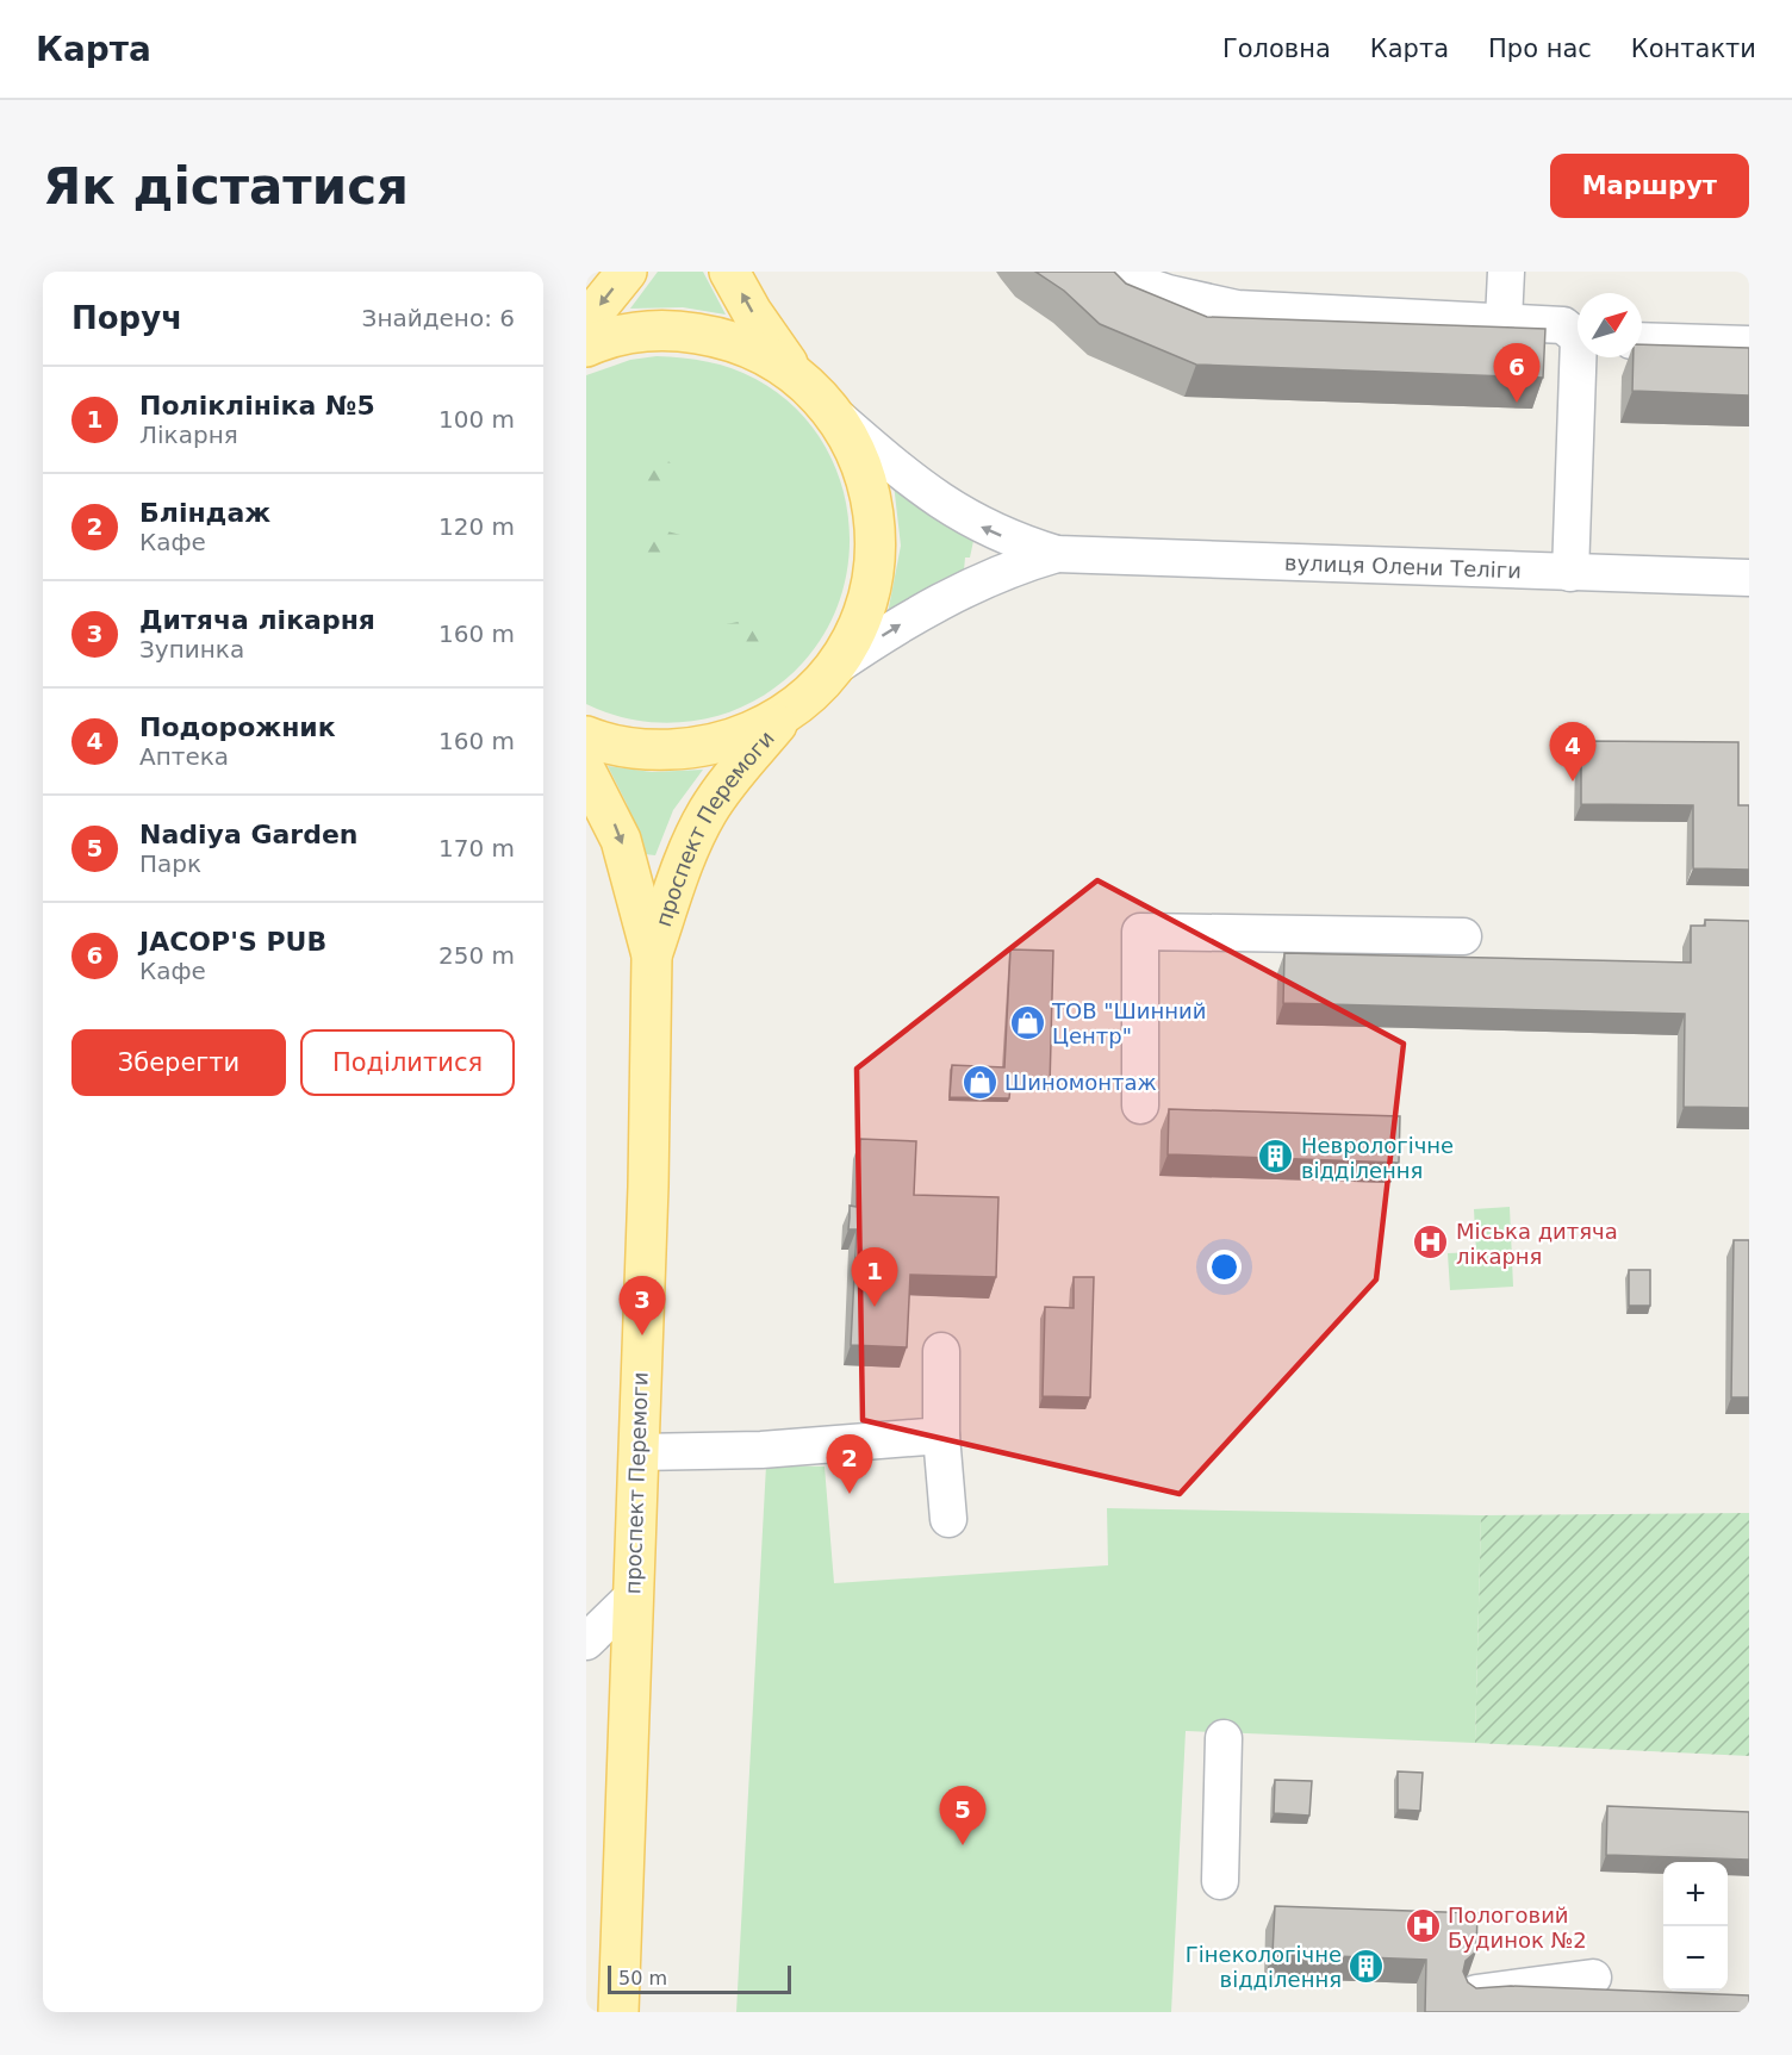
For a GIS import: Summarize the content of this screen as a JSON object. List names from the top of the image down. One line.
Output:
{"streets":{"main road":["проспект Перемоги"],"street":["вулиця Олени Теліги"]},"places":{"shop":["ТОВ \"Шинний Центр\"","Шиномонтаж"],"building":["Неврологічне відділення","Гінекологічне відділення"],"hospital":["Міська дитяча лікарня","Пологовий Будинок №2"]},"scale_bar":"50 m","north":"top right","page":{"header":"Карта","nav":["Головна","Карта","Про нас","Контакти"],"buttons":["Маршрут",["Зберегти","Поділитися"]],"title":"Як дістатися","heading":["Поруч","Знайдено: 6"],"pins":["6","4","1","3","2","5"],"list":[{"mark":"1","name":"Поліклініка №5","note":"Лікарня","value":"100 m"},{"mark":"2","name":"Бліндаж","note":"Кафе","value":"120 m"},{"mark":"3","name":"Дитяча лікарня","note":"Зупинка","value":"160 m"},{"mark":"4","name":"Подорожник","note":"Аптека","value":"160 m"},{"mark":"5","name":"Nadiya Garden","note":"Парк","value":"170 m"},{"mark":"6","name":"JACOP'S PUB","note":"Кафе","value":"250 m"}],"map_buttons":["+","−"],"scale":"50 m"}}
